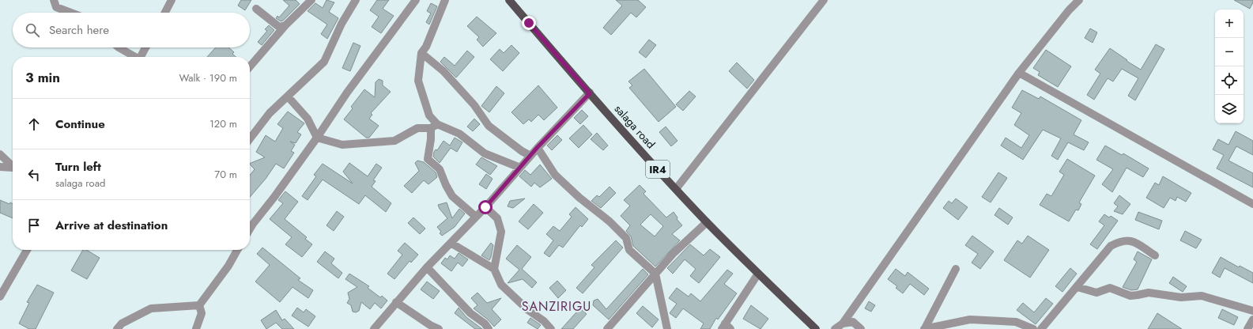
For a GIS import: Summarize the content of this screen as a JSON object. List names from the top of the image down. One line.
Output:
{"streets":{"main road":["salaga road","IR4"]},"districts":["SANZIRIGU"],"page":{"map_buttons":["+","−"],"search":"Search here","heading":["3 min","Walk · 190 m"],"list":[["Continue","120 m"],["Turn left","salaga road","70 m"],"Arrive at destination"]}}
